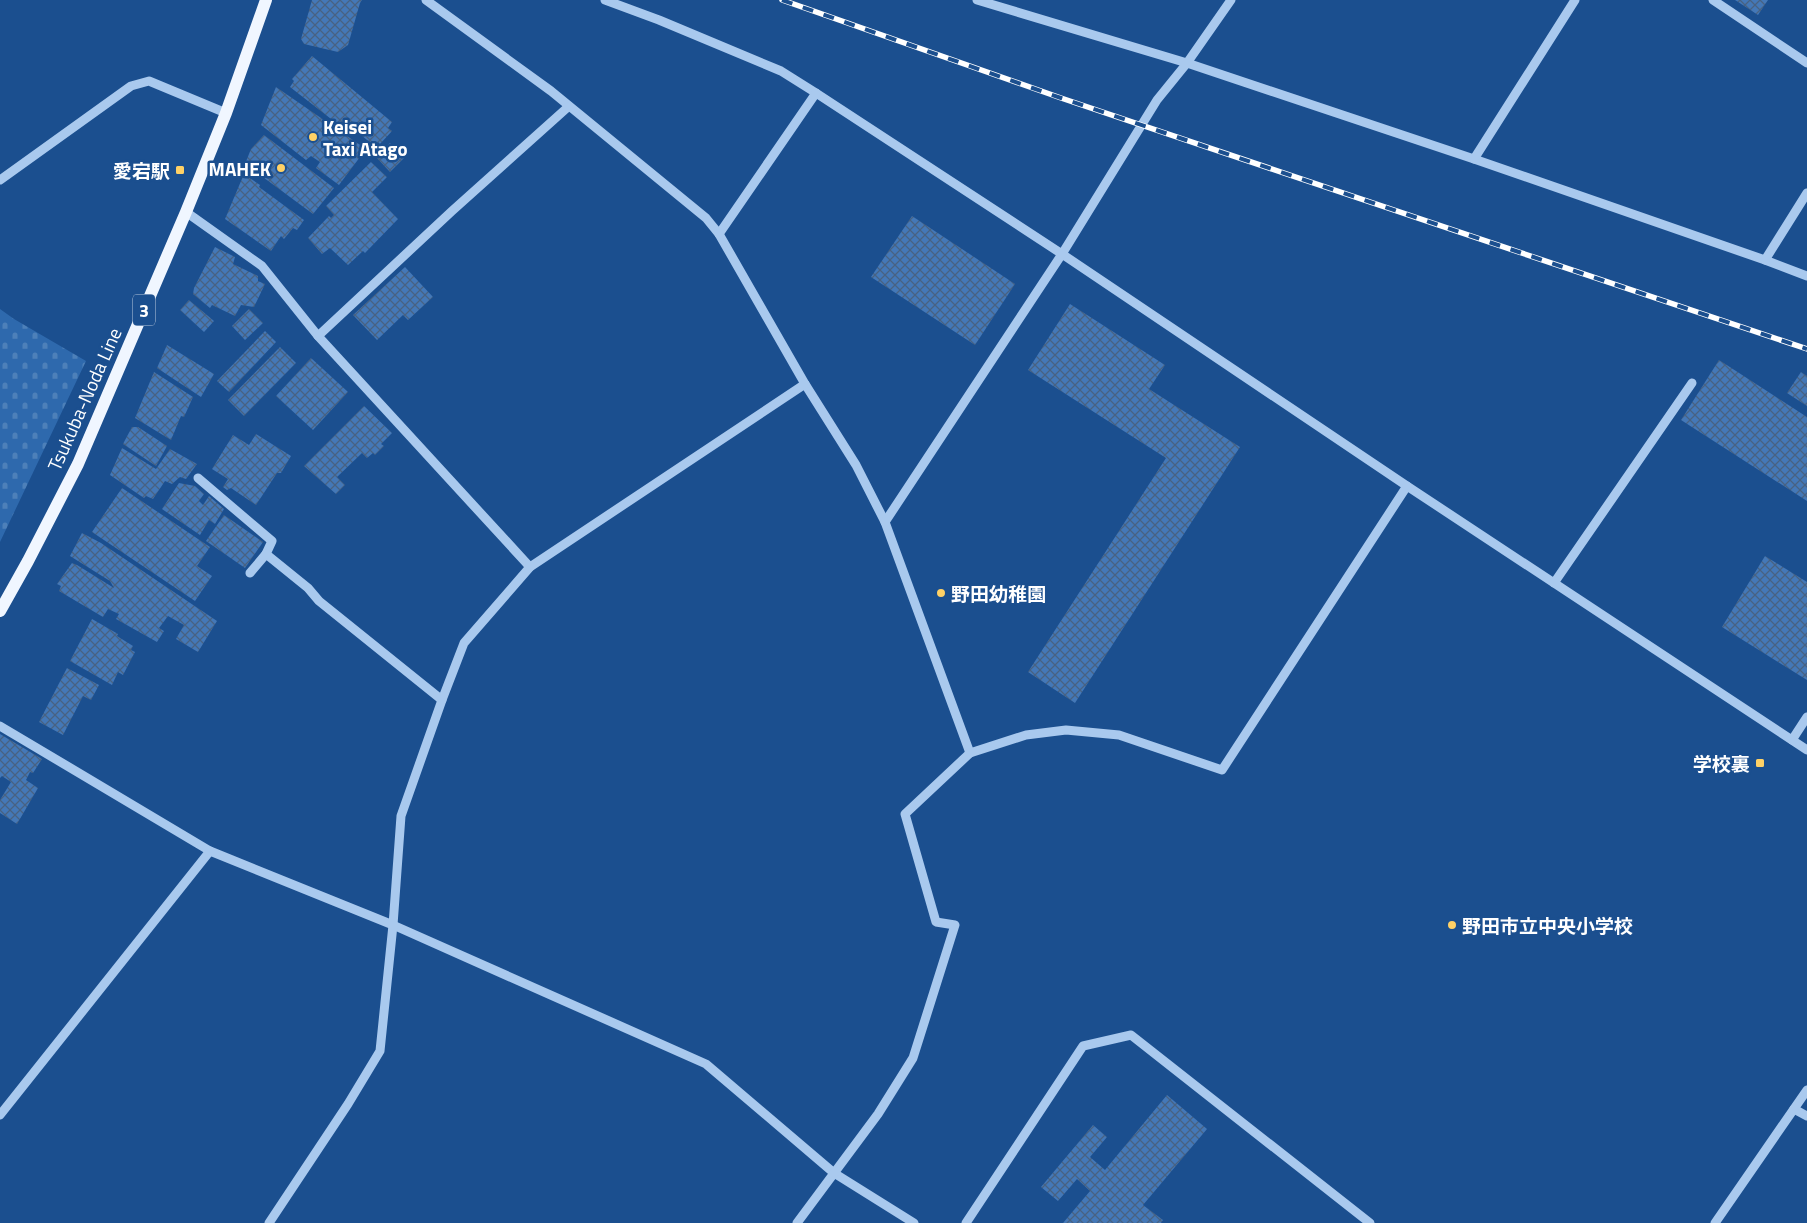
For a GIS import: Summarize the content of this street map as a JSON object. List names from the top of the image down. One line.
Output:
{"streets":{"main road":["3","Tsukuba-Noda Line"]},"places":{"other":["Keisei Taxi Atago","MAHEK","野田幼稚園","野田市立中央小学校"],"transit":["愛宕駅","学校裏"]}}
